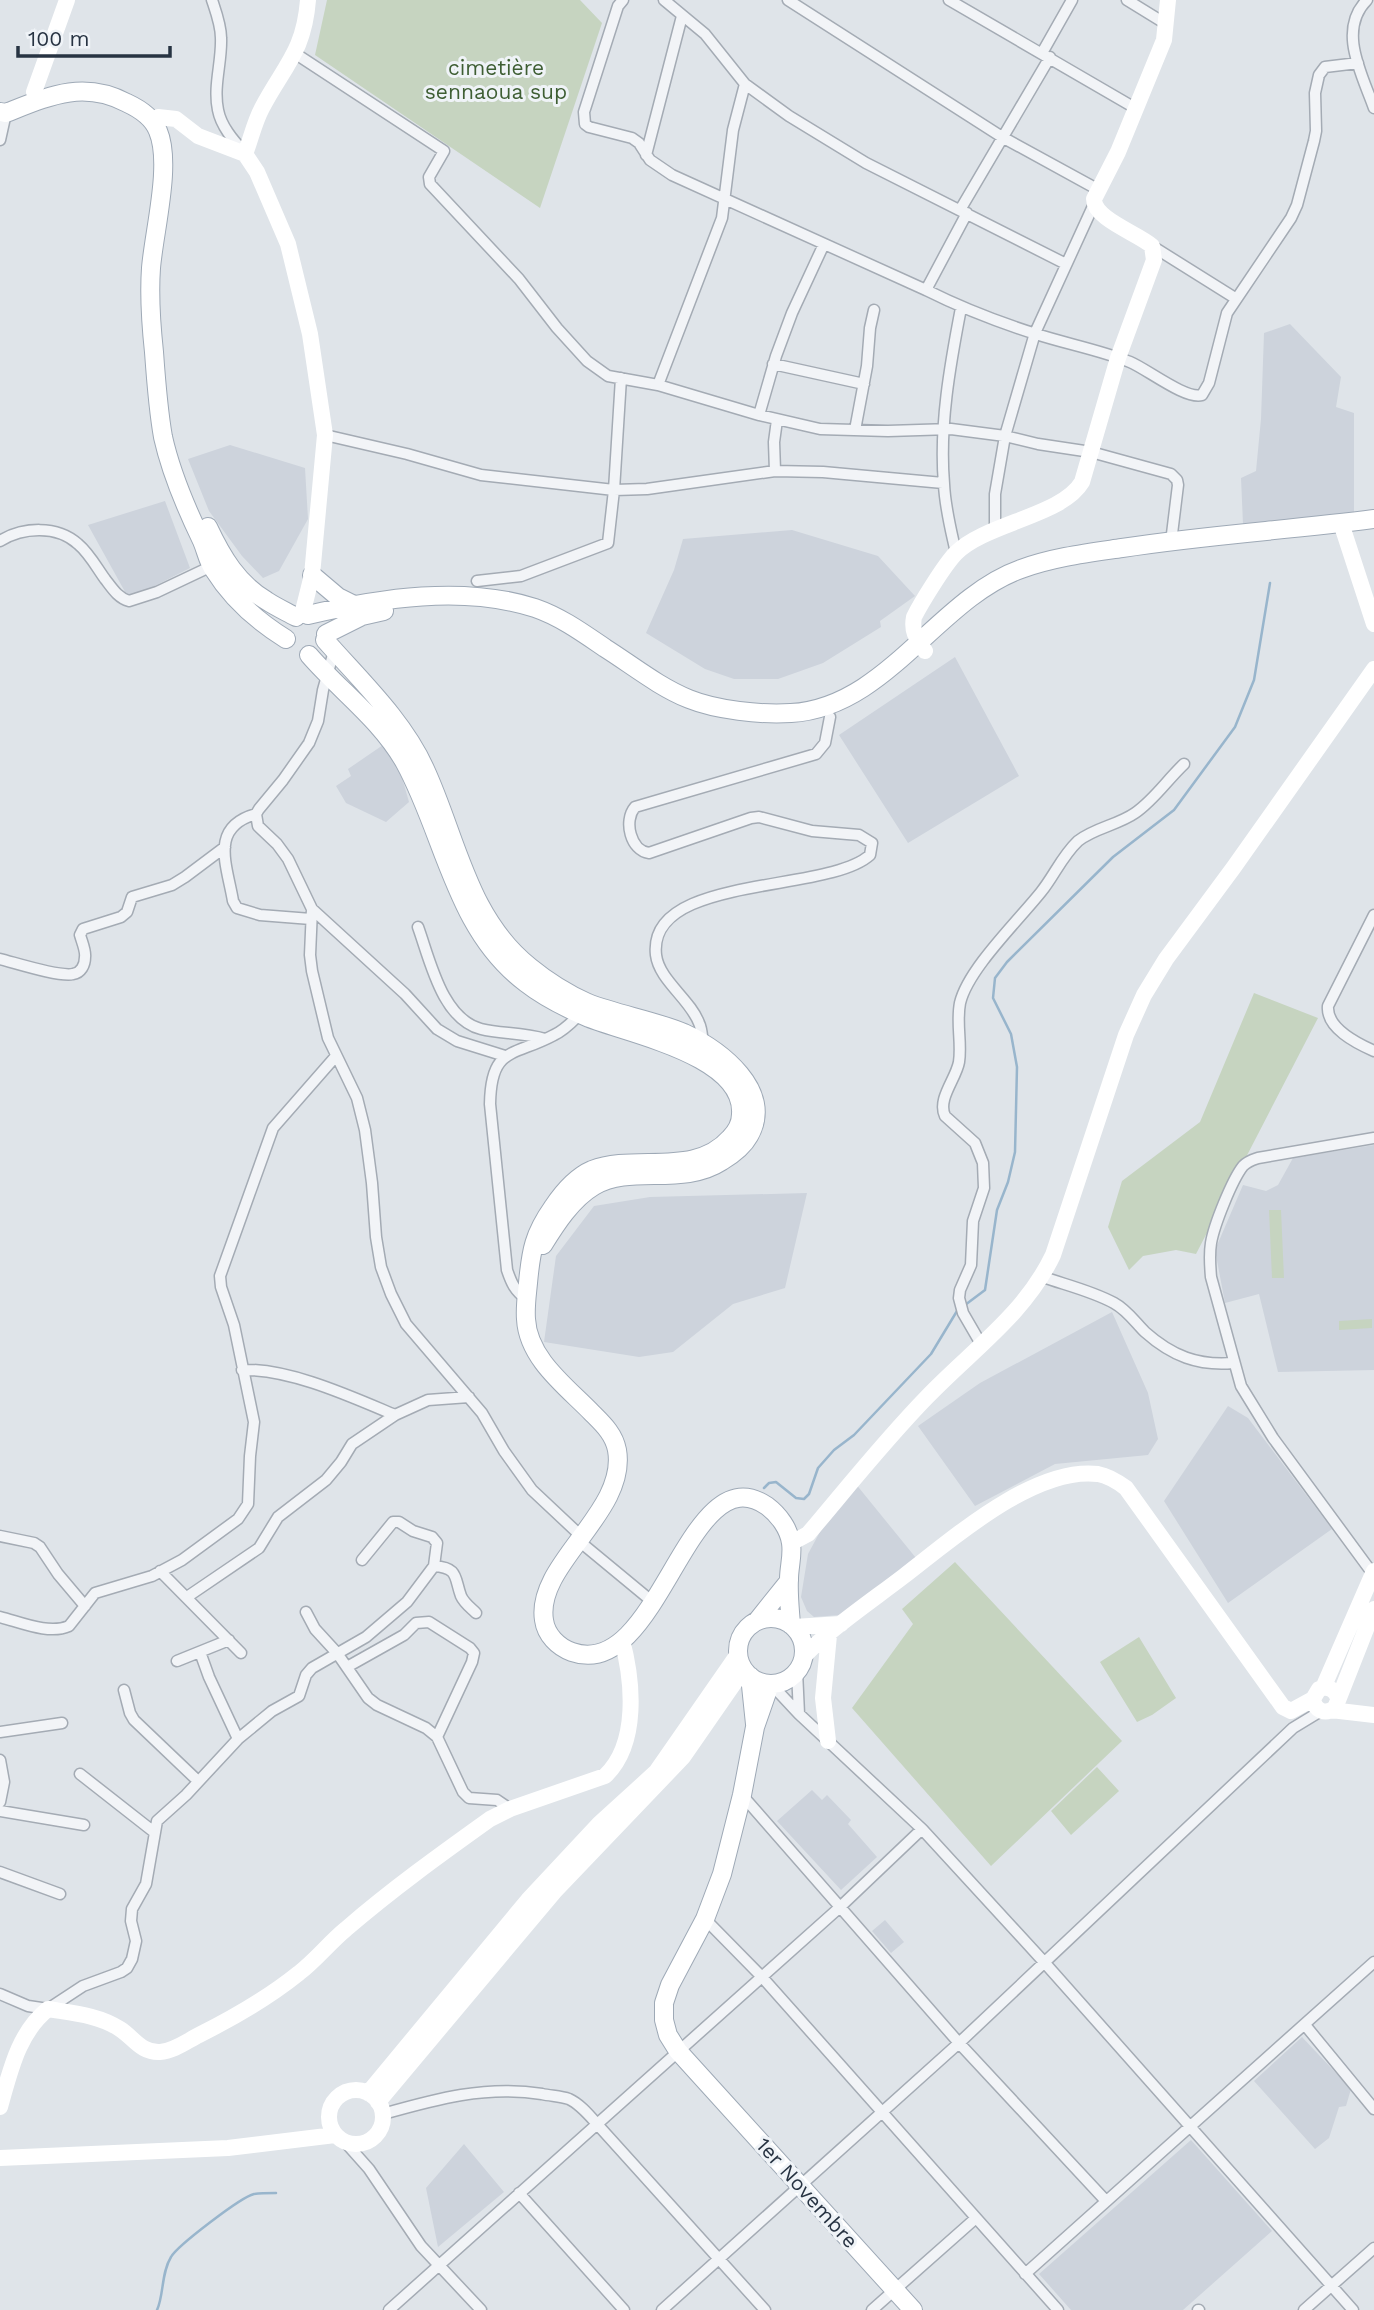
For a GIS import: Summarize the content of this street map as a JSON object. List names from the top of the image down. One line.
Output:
{"streets":{"main road":["1er Novembre"]},"parks":["cimetière sennaoua sup"],"scale_bar":"100 m"}
